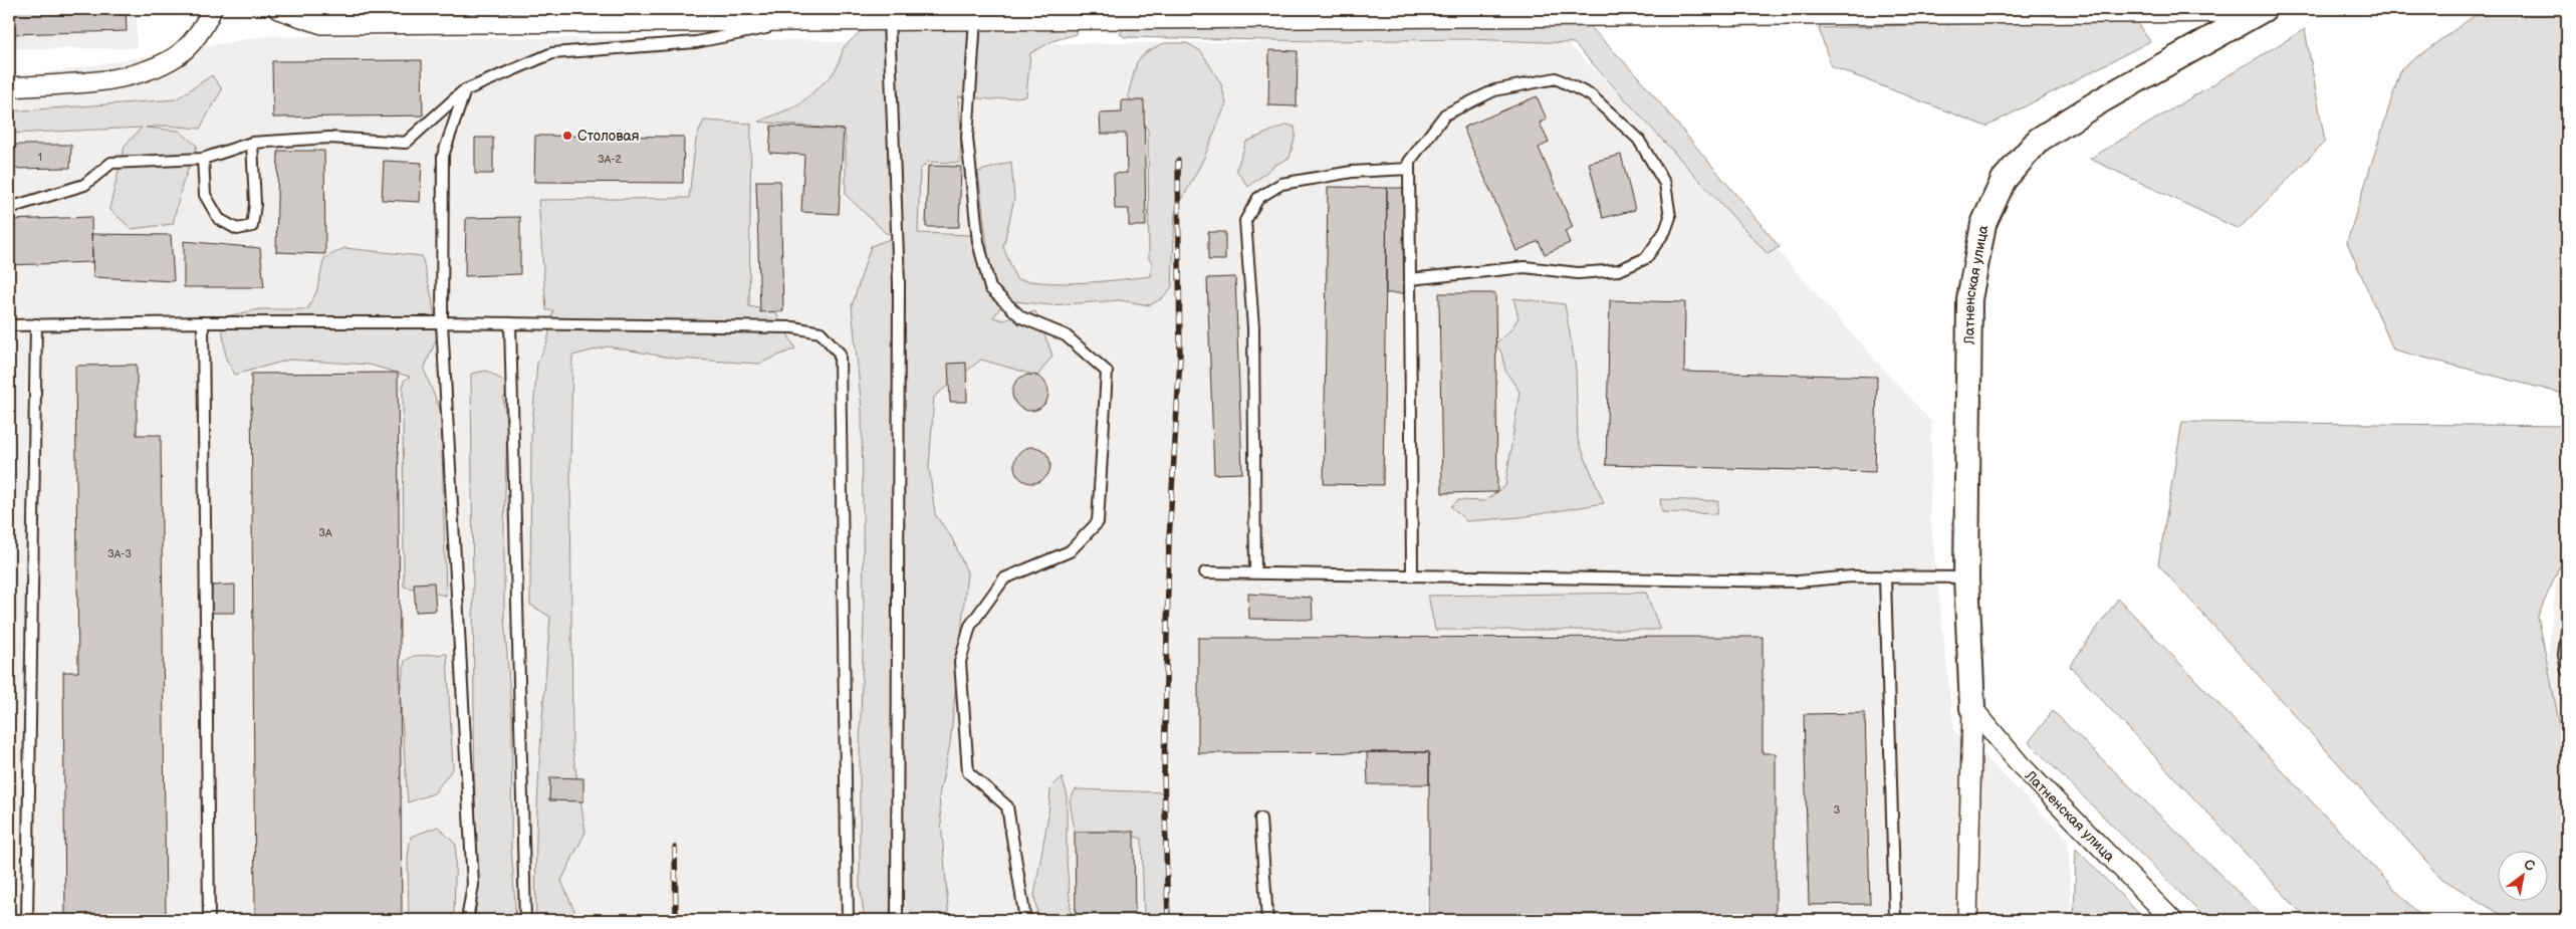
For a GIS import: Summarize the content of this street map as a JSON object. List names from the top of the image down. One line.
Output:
{"streets":{"street":["Латненская улица"]},"places":["Столовая"],"house_numbers":["1","3А-2","3А","3А-3","3"],"north":"top right"}
